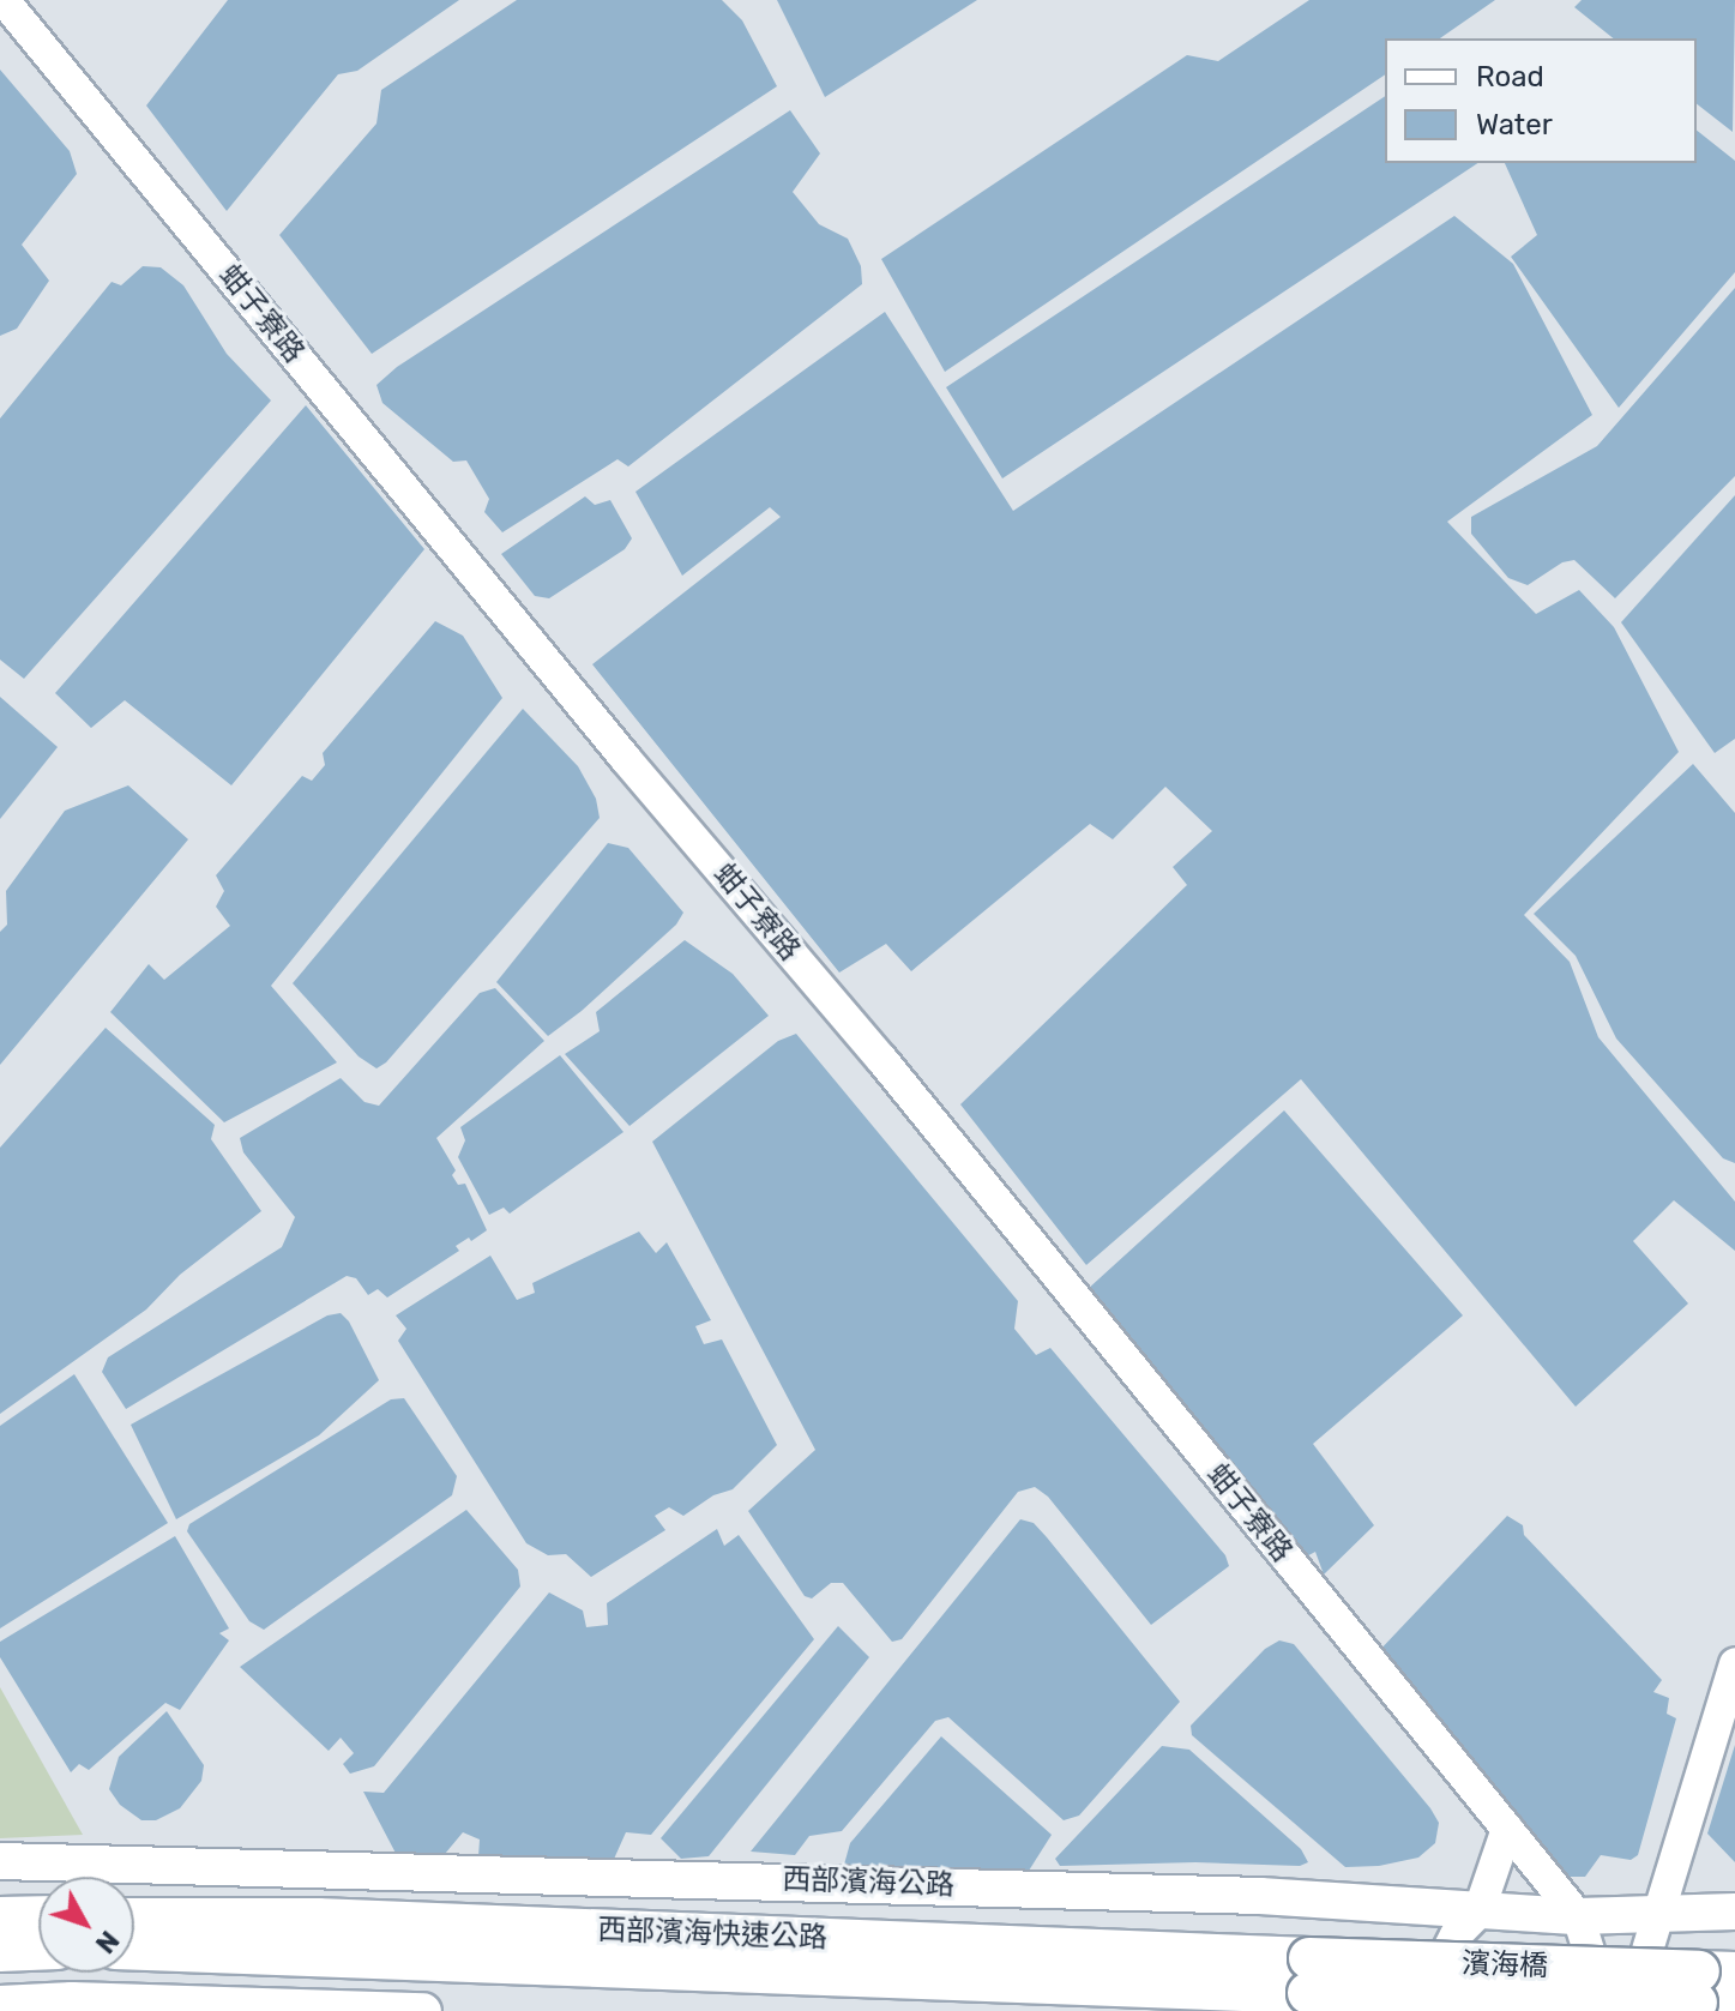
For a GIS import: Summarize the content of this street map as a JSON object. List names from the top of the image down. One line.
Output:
{"streets":{"highway":["西部濱海快速公路","濱海橋"],"main road":["西部濱海公路"],"street":["蚶子寮路"]},"crossings":[["蚶子寮路","西部濱海公路"],["西部濱海快速公路","濱海橋"]],"legend":["Road","Water"],"north":"bottom right"}
